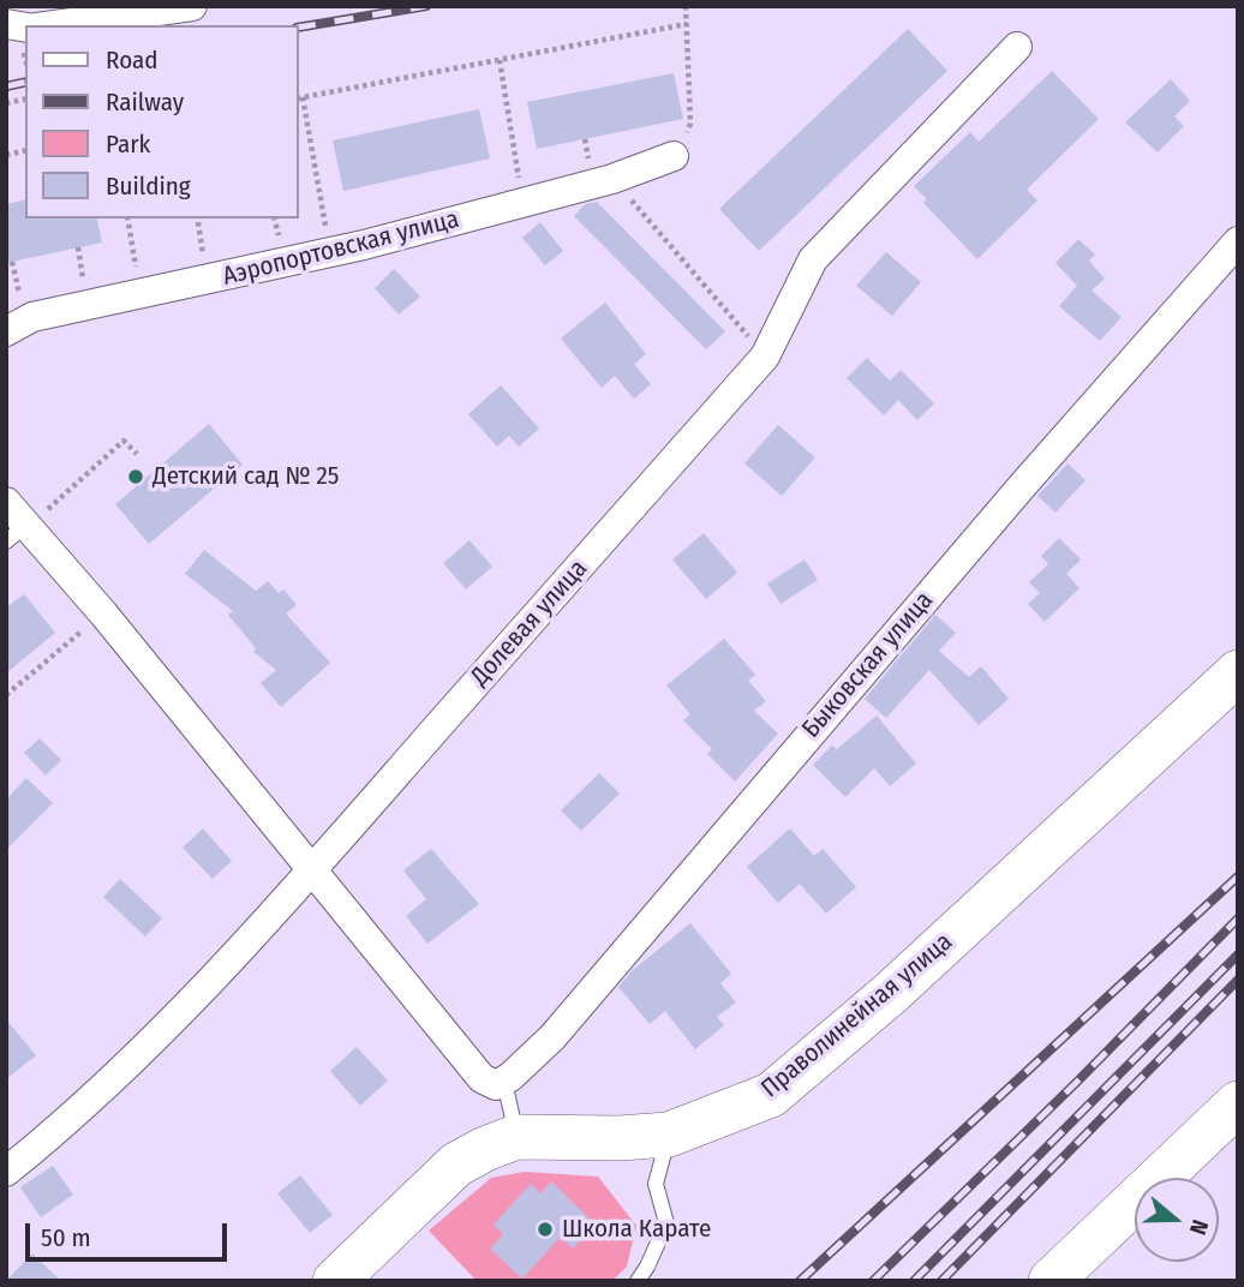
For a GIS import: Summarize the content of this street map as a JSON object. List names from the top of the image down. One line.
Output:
{"streets":{"main road":["Праволинейная улица"],"street":["Аэропортовская улица","Долевая улица","Быковская улица"]},"places":["Детский сад № 25","Школа Карате"],"legend":["Road","Railway","Park","Building"],"scale_bar":"50 m","north":"right"}
